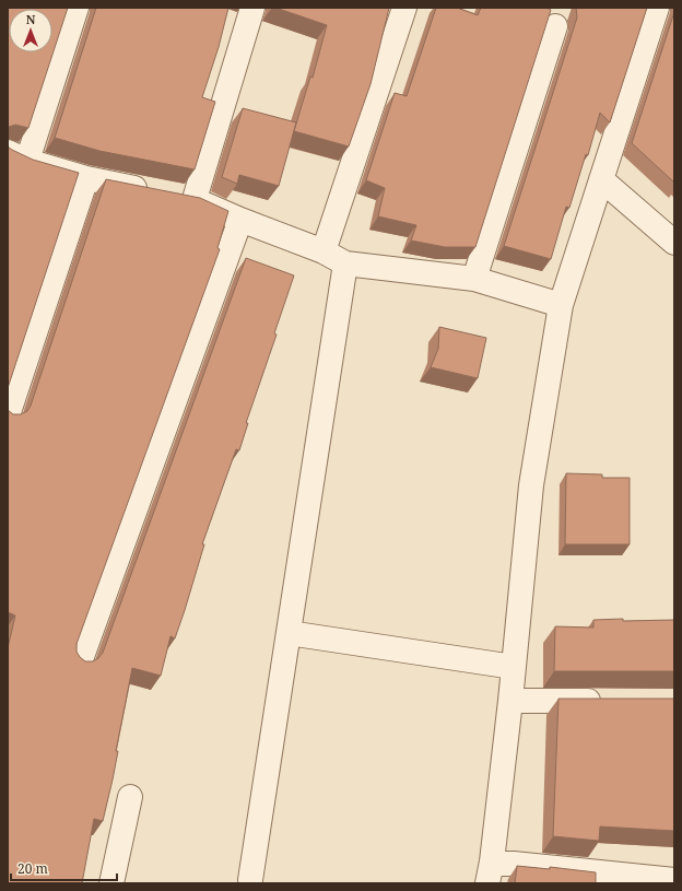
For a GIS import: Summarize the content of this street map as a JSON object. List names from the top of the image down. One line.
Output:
{"scale_bar":"20 m","north":"top"}
